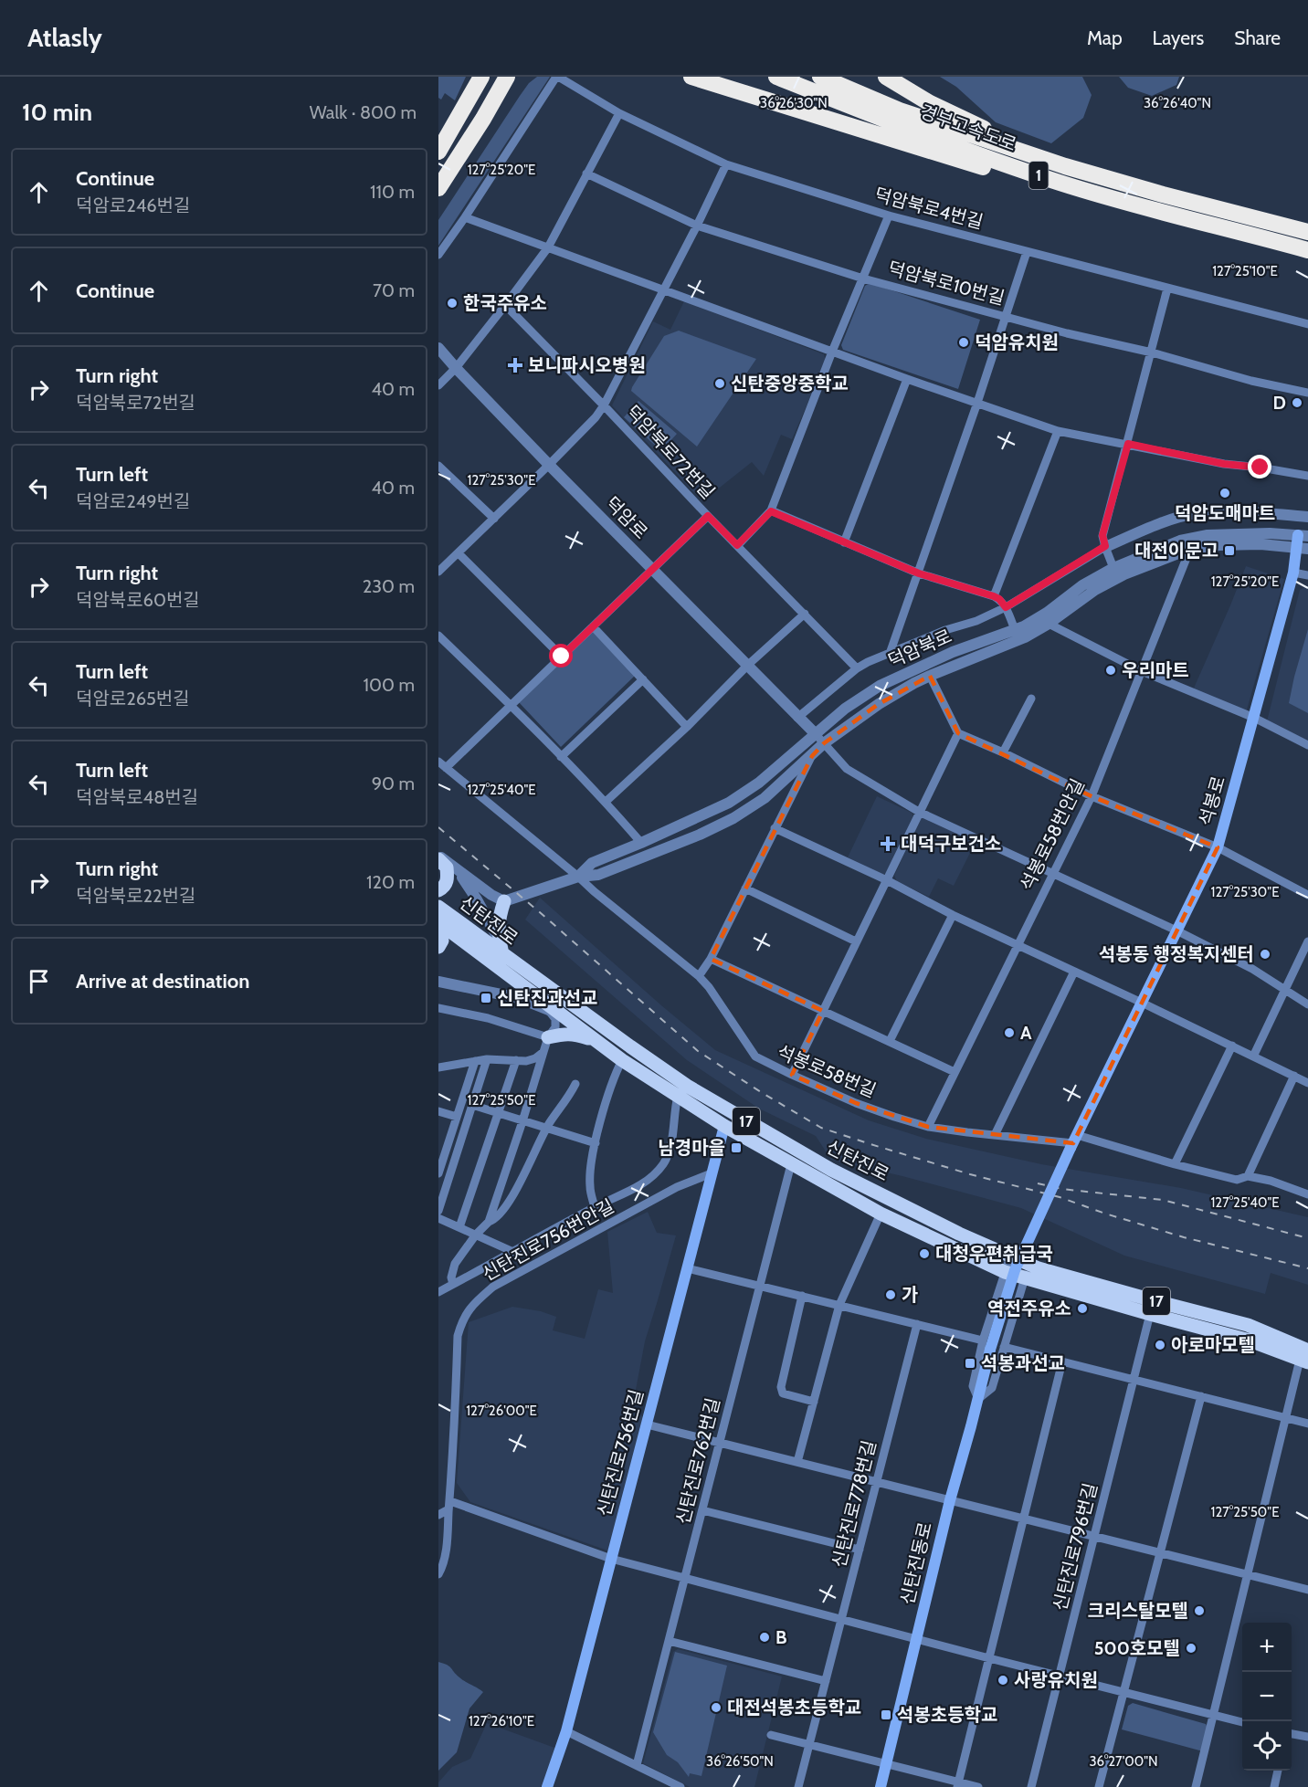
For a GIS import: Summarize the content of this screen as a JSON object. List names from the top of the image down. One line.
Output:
{"streets":{"highway":["경부고속도로","1"],"main road":["석봉로","신탄진로","17","신탄진로756번길","신탄진동로"],"street":["덕암북로4번길","덕암북로10번길","덕암북로72번길","덕암로","덕암북로","석봉로58번안길","석봉로58번길","신탄진로756번안길","신탄진로762번길","신탄진로778번길","신탄진로796번길"]},"crossings":[["덕암로","덕암북로"],["덕암북로","석봉로"],["덕암북로","석봉로58번안길"],["덕암북로","석봉로58번길"],["석봉로","석봉로58번길"],["석봉로","신탄진동로"],["석봉로58번안길","석봉로58번길"],["신탄진로","신탄진로756번길"],["신탄진로","신탄진로762번길"],["신탄진로","신탄진로796번길"],["신탄진로756번안길","신탄진로756번길"]],"places":{"other":["한국주유소","덕암유치원","신탄중앙중학교","D","덕암도매마트","우리마트","석봉동 행정복지센터","A","대청우편취급국","가","역전주유소","아로마모텔","크리스탈모텔","B","500호모텔","사랑유치원","대전석봉초등학교"],"health":["보니파시오병원","대덕구보건소"],"transit":["대전이문고","신탄진과선교","남경마을","석봉과선교","석봉초등학교"]},"page":{"header":"Atlasly","nav":["Map","Layers","Share"],"heading":["10 min","Walk · 800 m"],"list":[["Continue","덕암로246번길","110 m"],["Continue","70 m"],["Turn right","덕암북로72번길","40 m"],["Turn left","덕암로249번길","40 m"],["Turn right","덕암북로60번길","230 m"],["Turn left","덕암로265번길","100 m"],["Turn left","덕암북로48번길","90 m"],["Turn right","덕암북로22번길","120 m"],"Arrive at destination"],"map_buttons":["+","−"]},"coordinates":["36°26'30\"N","36°26'40\"N","127°25'20\"E","127°25'10\"E","127°25'30\"E","127°25'40\"E","127°25'50\"E","127°26'00\"E","127°26'10\"E","36°26'50\"N","36°27'00\"N"]}
